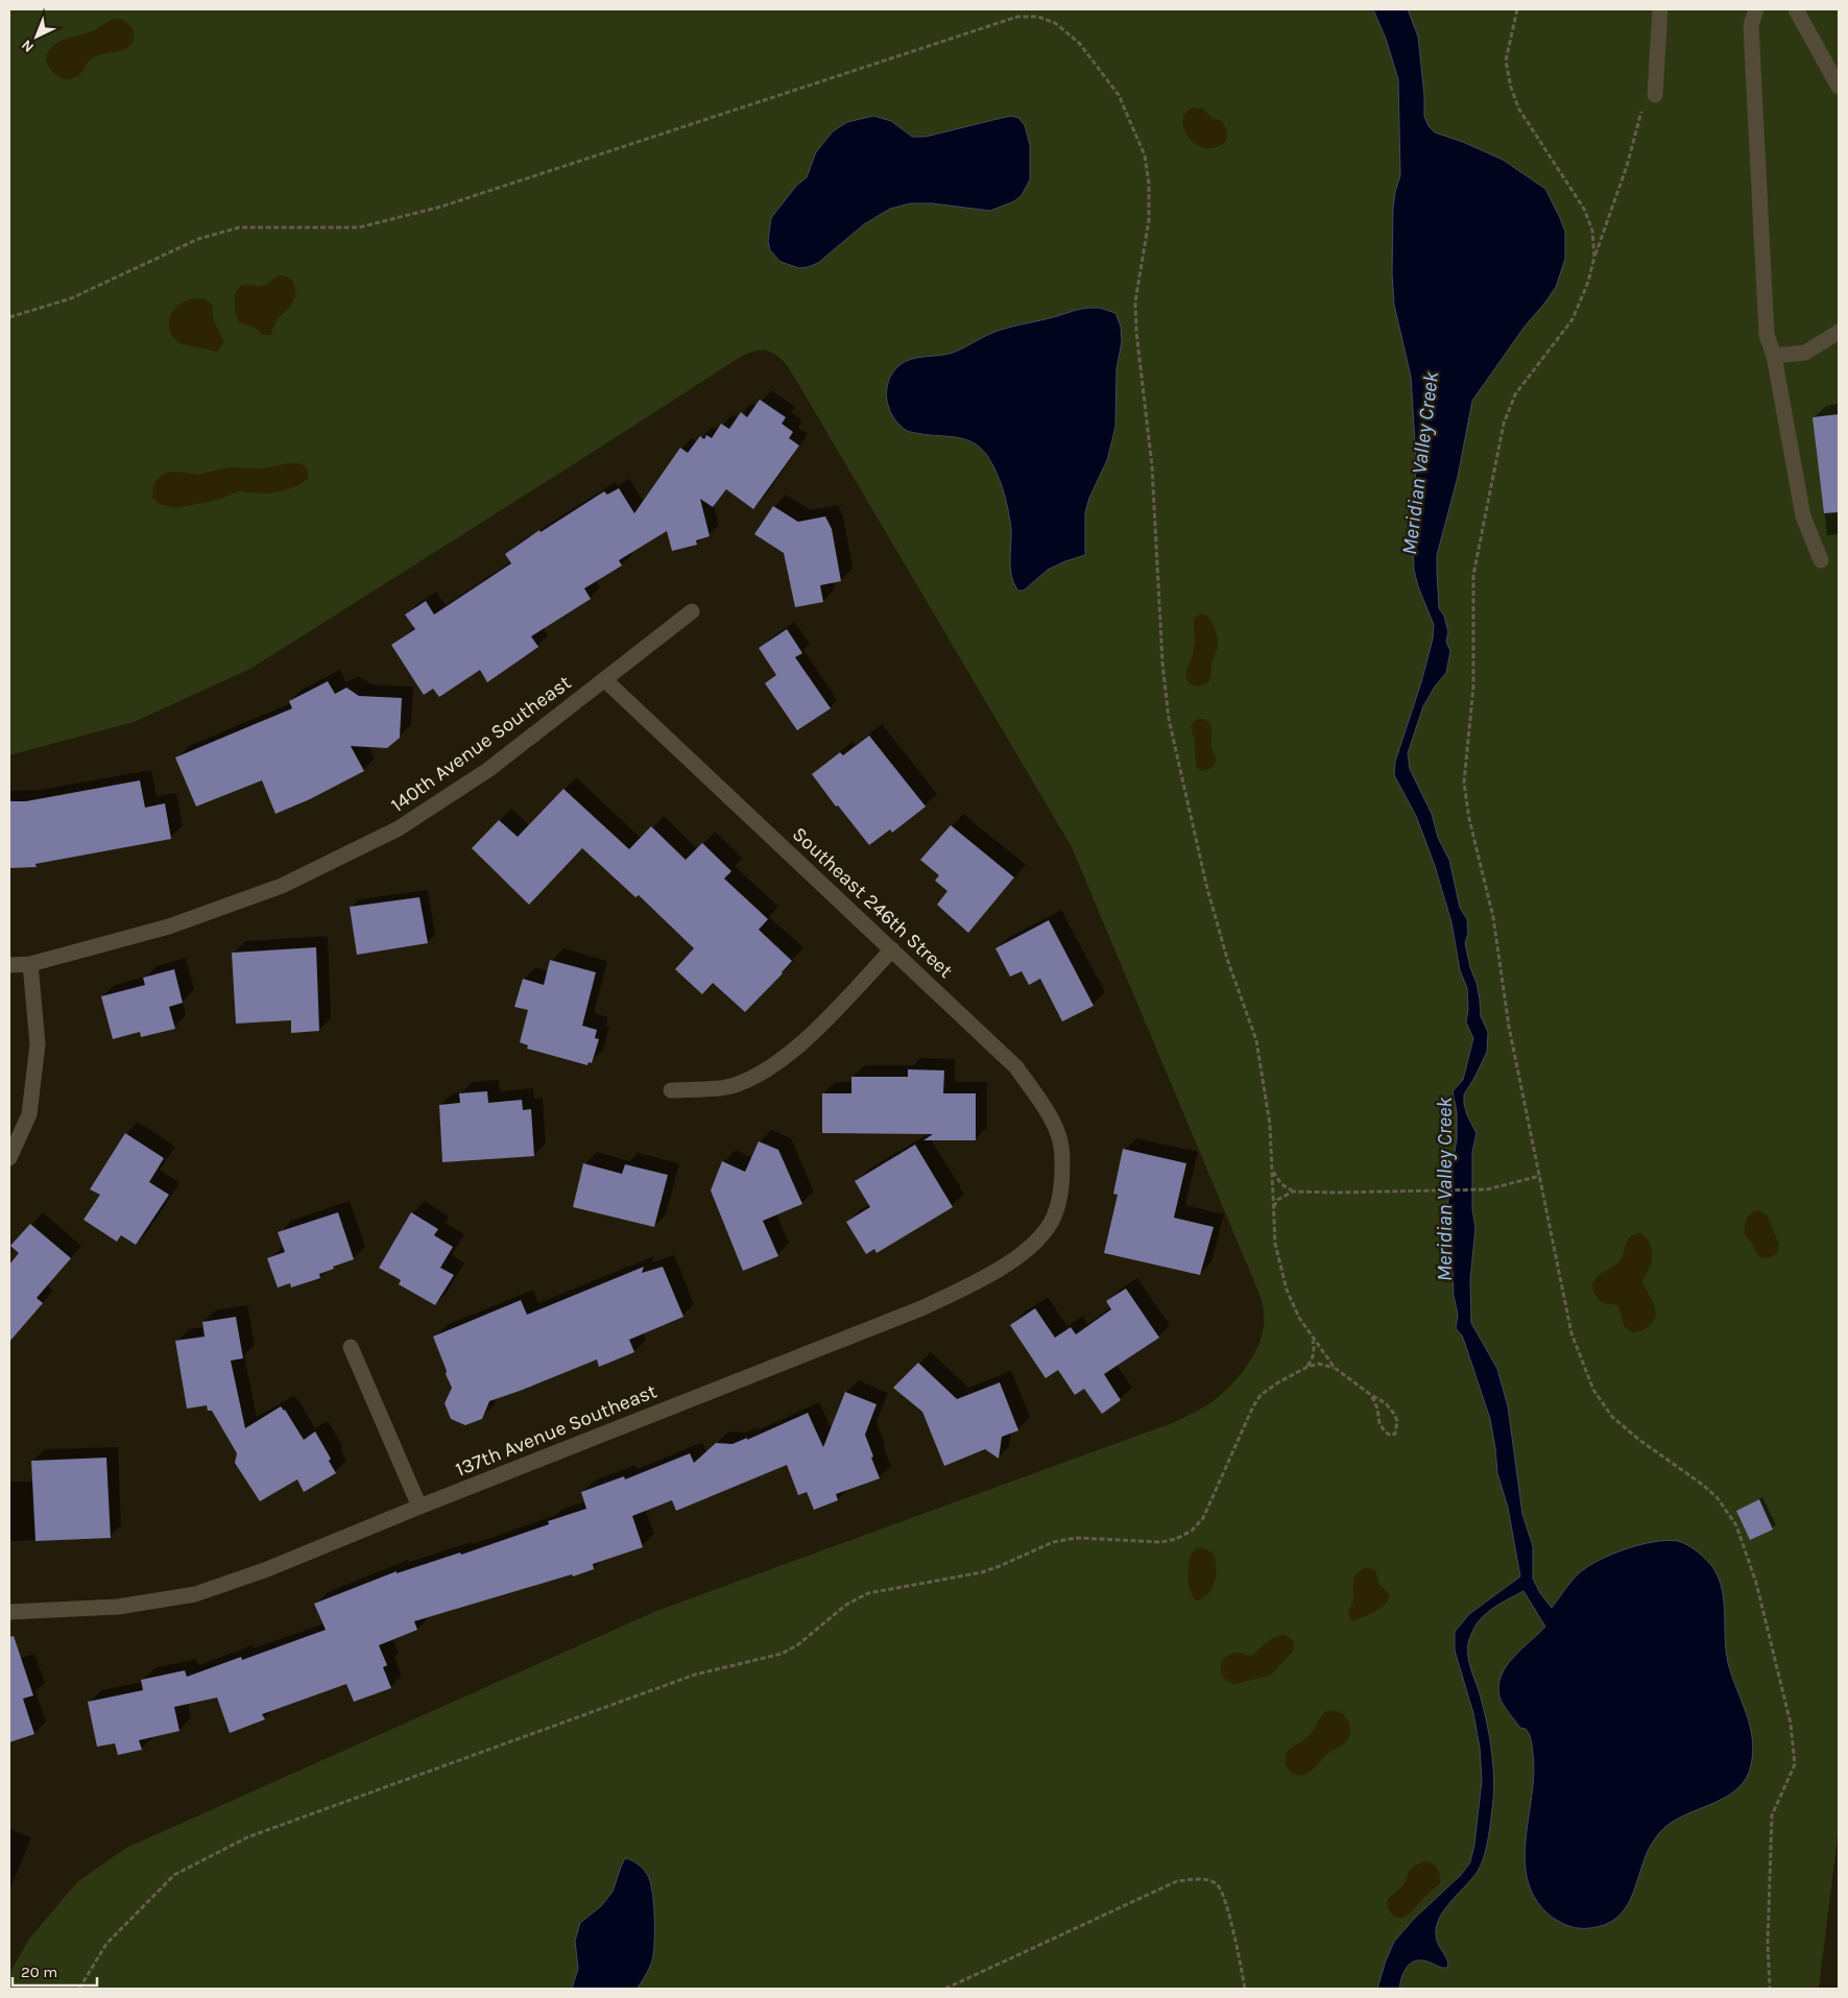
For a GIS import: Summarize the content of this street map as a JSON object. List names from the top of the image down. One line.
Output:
{"streets":{"street":["140th Avenue Southeast","Southeast 246th Street","137th Avenue Southeast"]},"crossings":[["140th Avenue Southeast","Southeast 246th Street"],["Southeast 246th Street","137th Avenue Southeast"]],"water":["Meridian Valley Creek"],"scale_bar":"20 m","north":"bottom left"}
